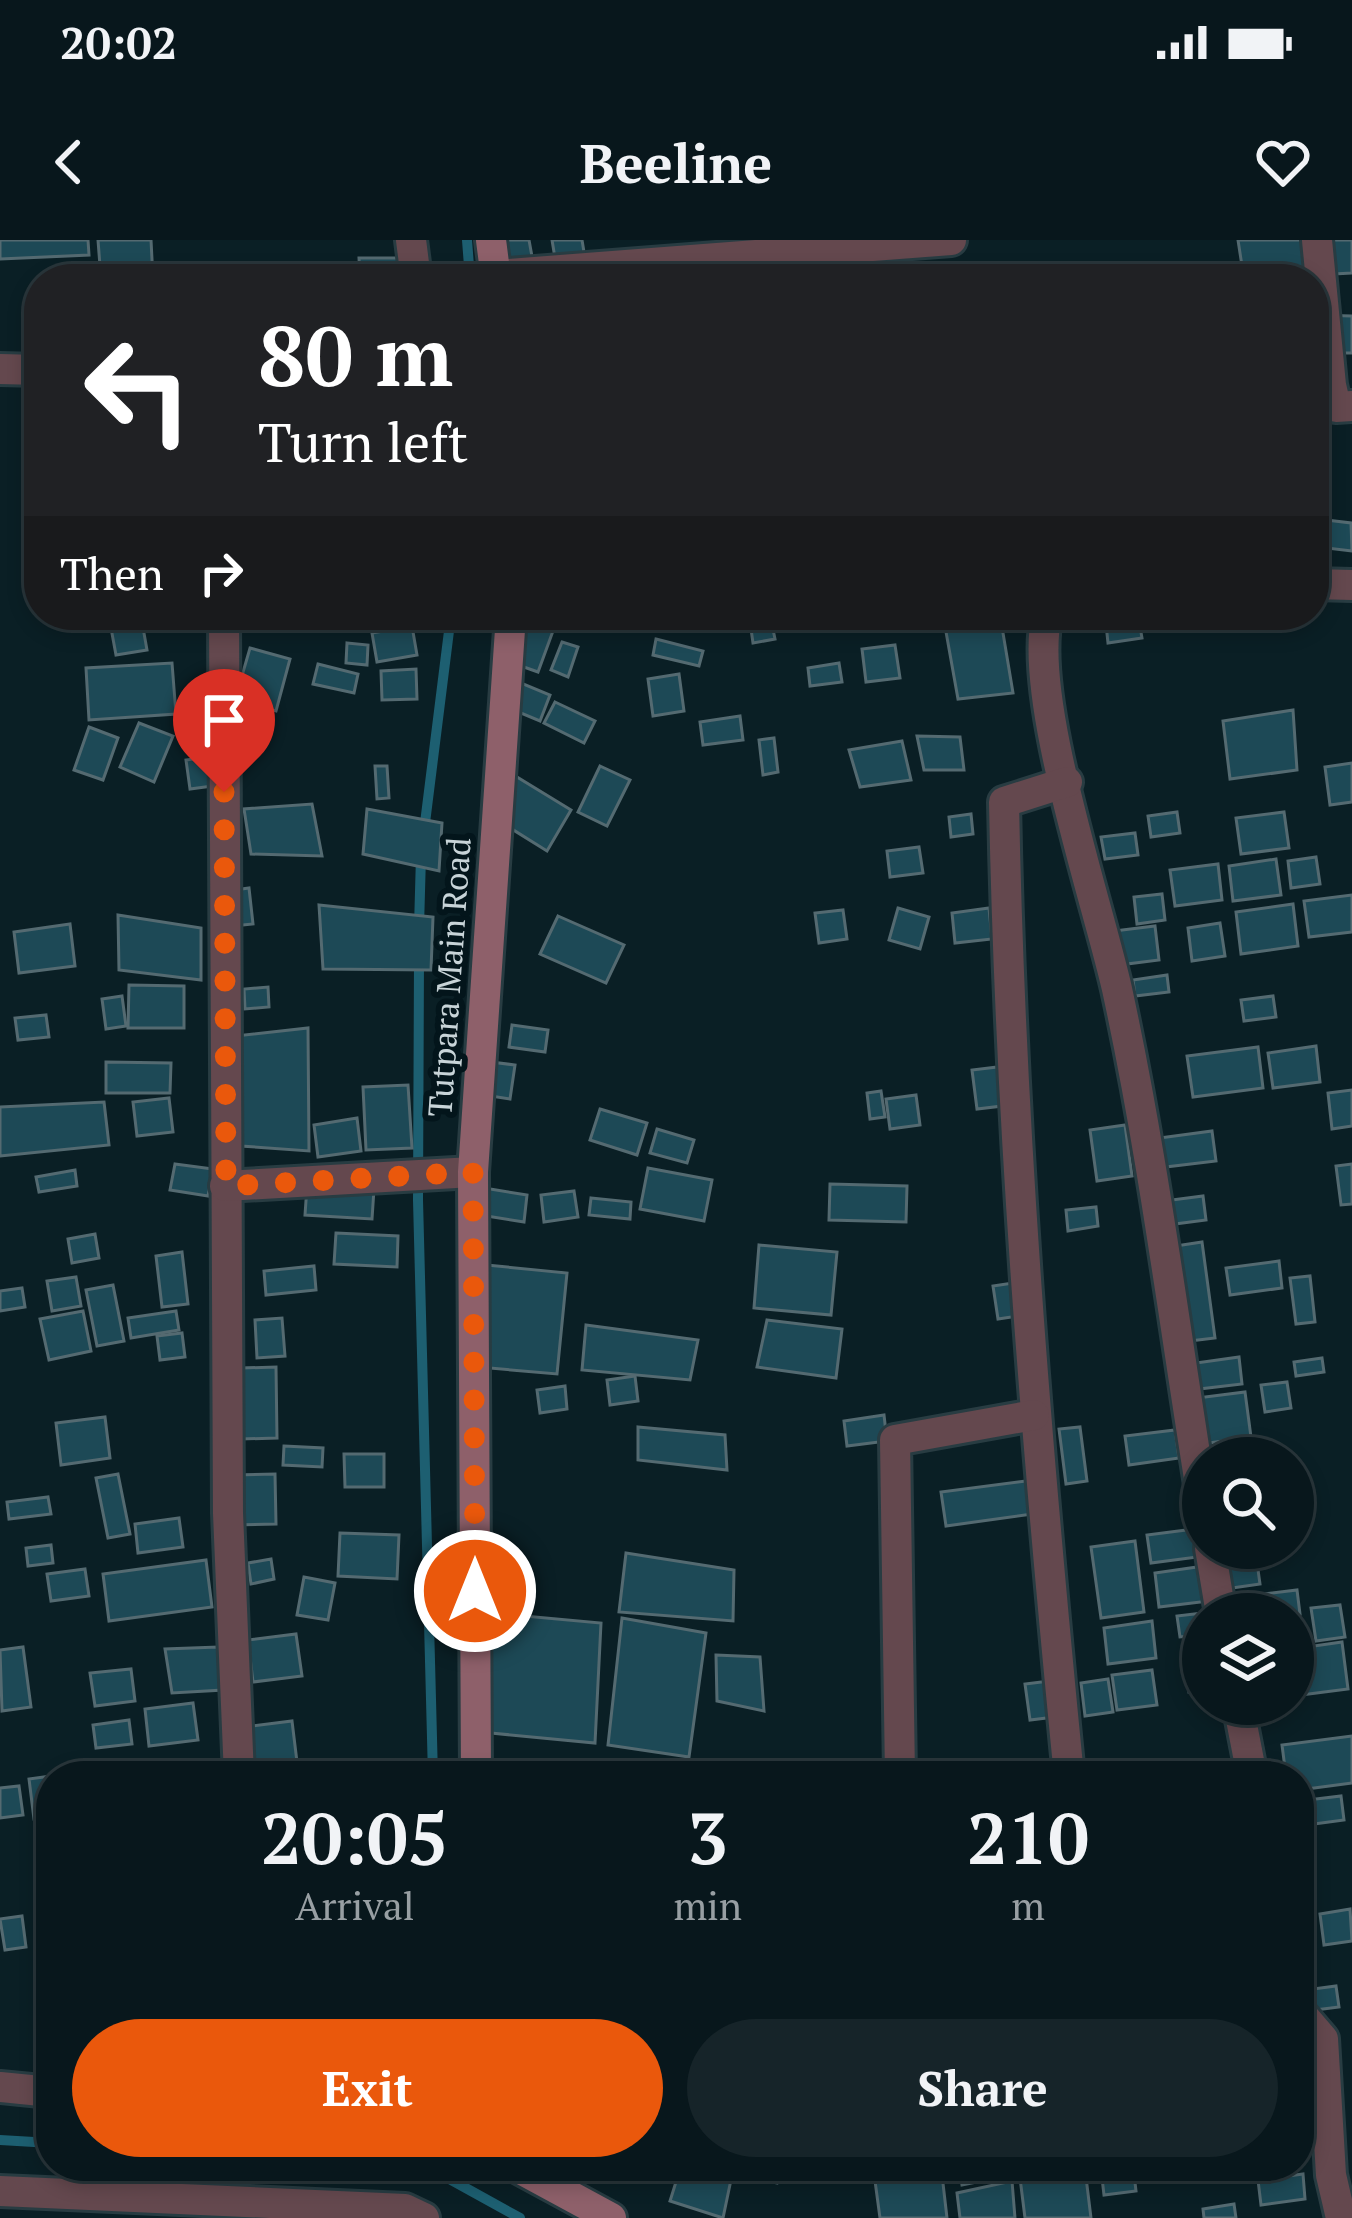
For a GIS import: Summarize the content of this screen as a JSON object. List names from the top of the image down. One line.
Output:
{"streets":{"street":["Tutpara Main Road"]},"page":{"status":"20:02","header":"Beeline","turn":["80 m","Turn left"],"then":"Then","eta":["20:05","Arrival","3","min","210","m"],"buttons":["Exit","Share"]}}
